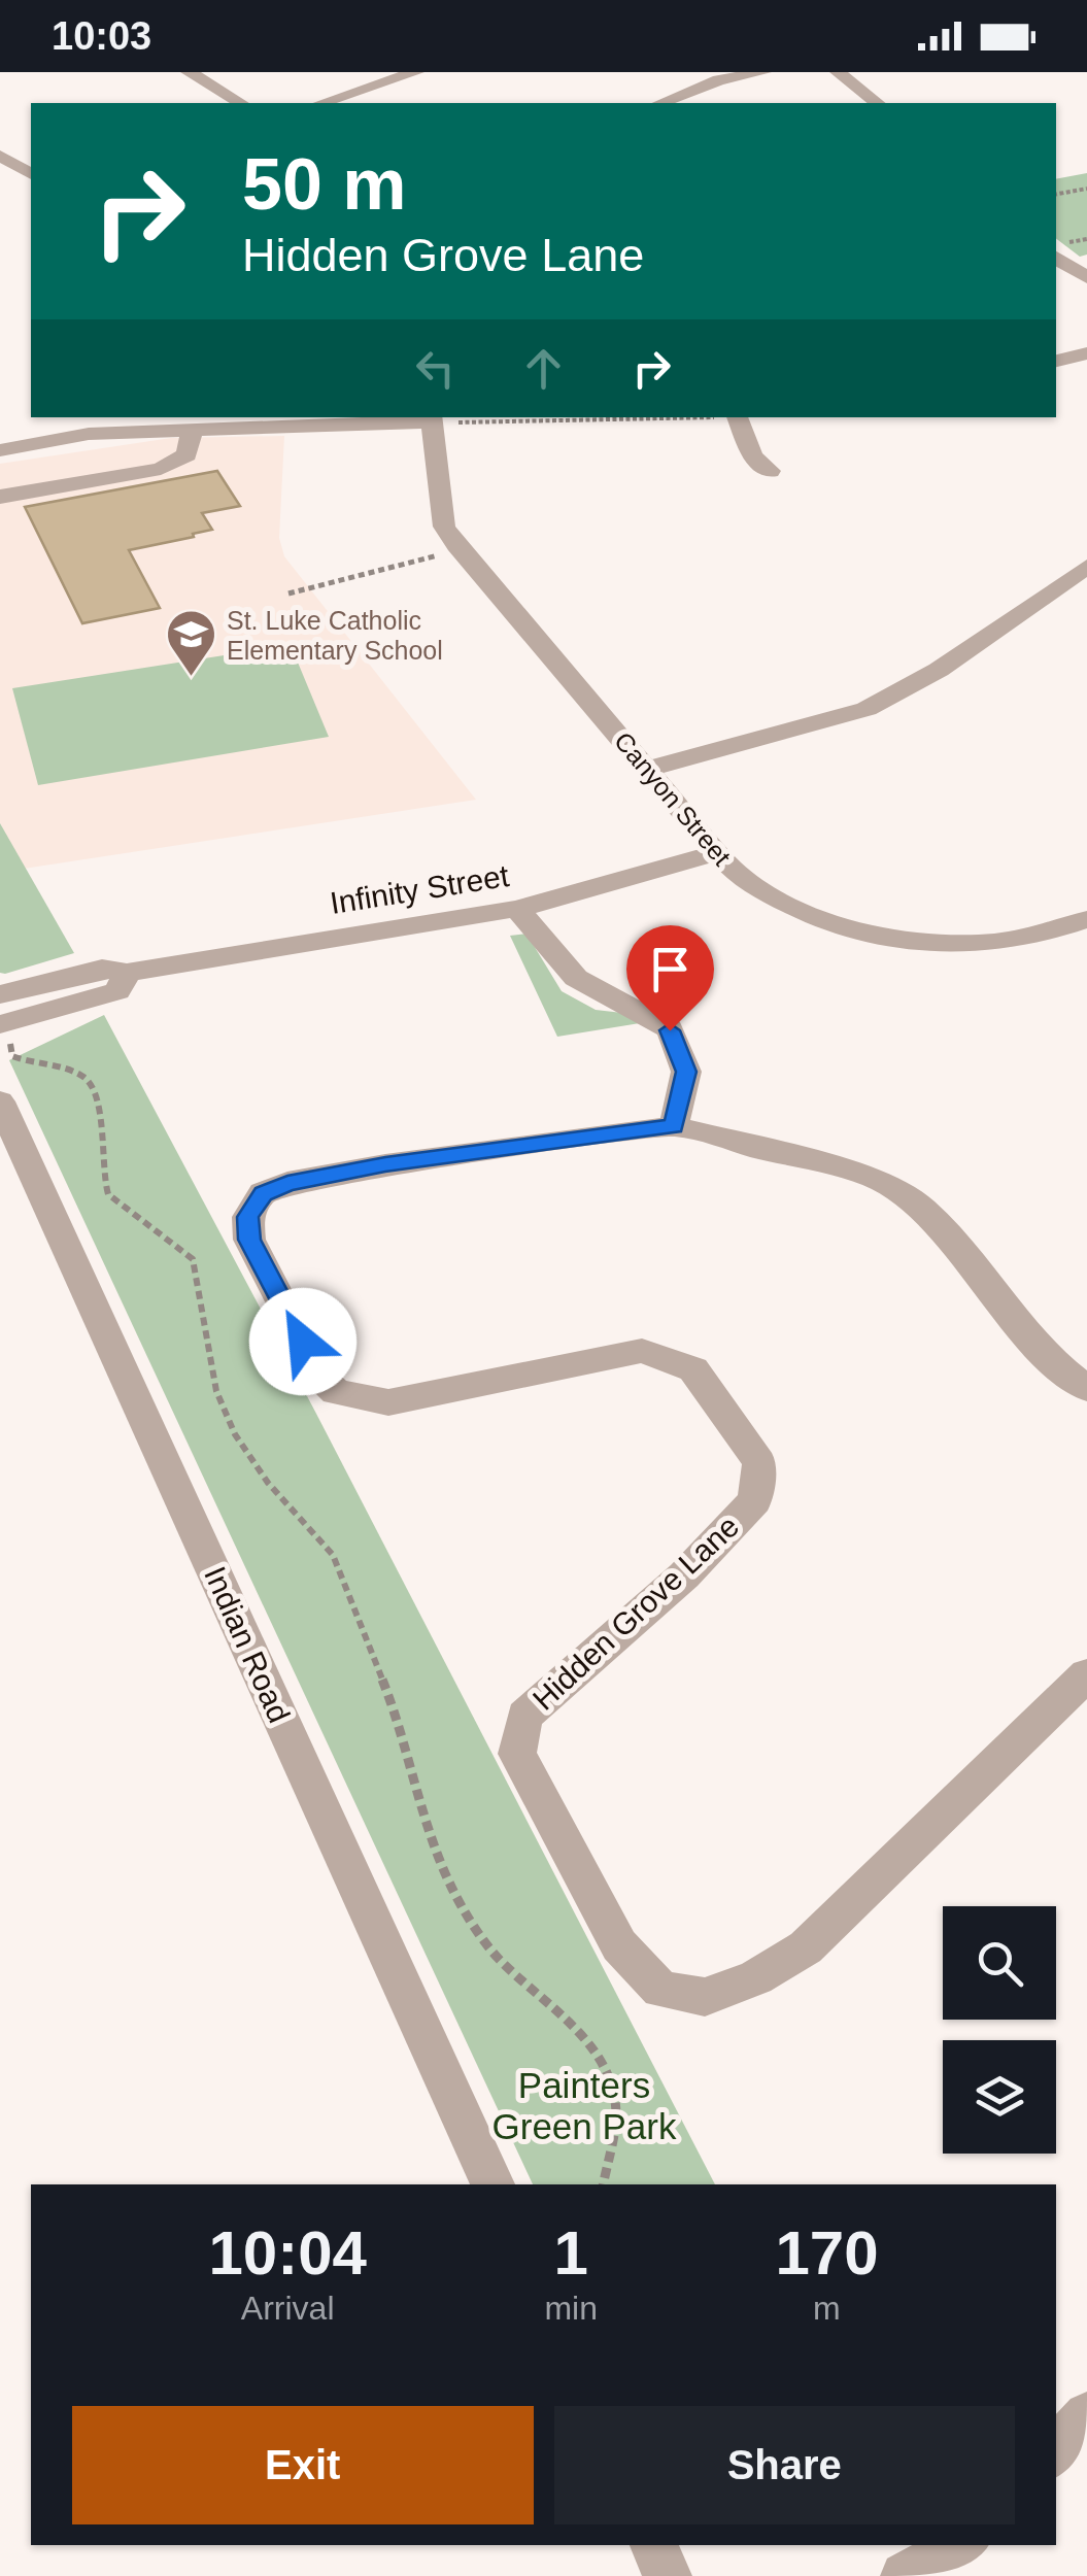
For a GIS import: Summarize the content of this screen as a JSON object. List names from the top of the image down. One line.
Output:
{"streets":{"street":["Canyon Street","Infinity Street","Hidden Grove Lane","Indian Road"]},"crossings":[["Canyon Street","Infinity Street"]],"parks":["Painters Green Park"],"places":{"school or university":["St. Luke Catholic Elementary School"]},"page":{"status":"10:03","turn":["50 m","Hidden Grove Lane"],"eta":["10:04","Arrival","1","min","170","m"],"buttons":["Exit","Share"]}}
